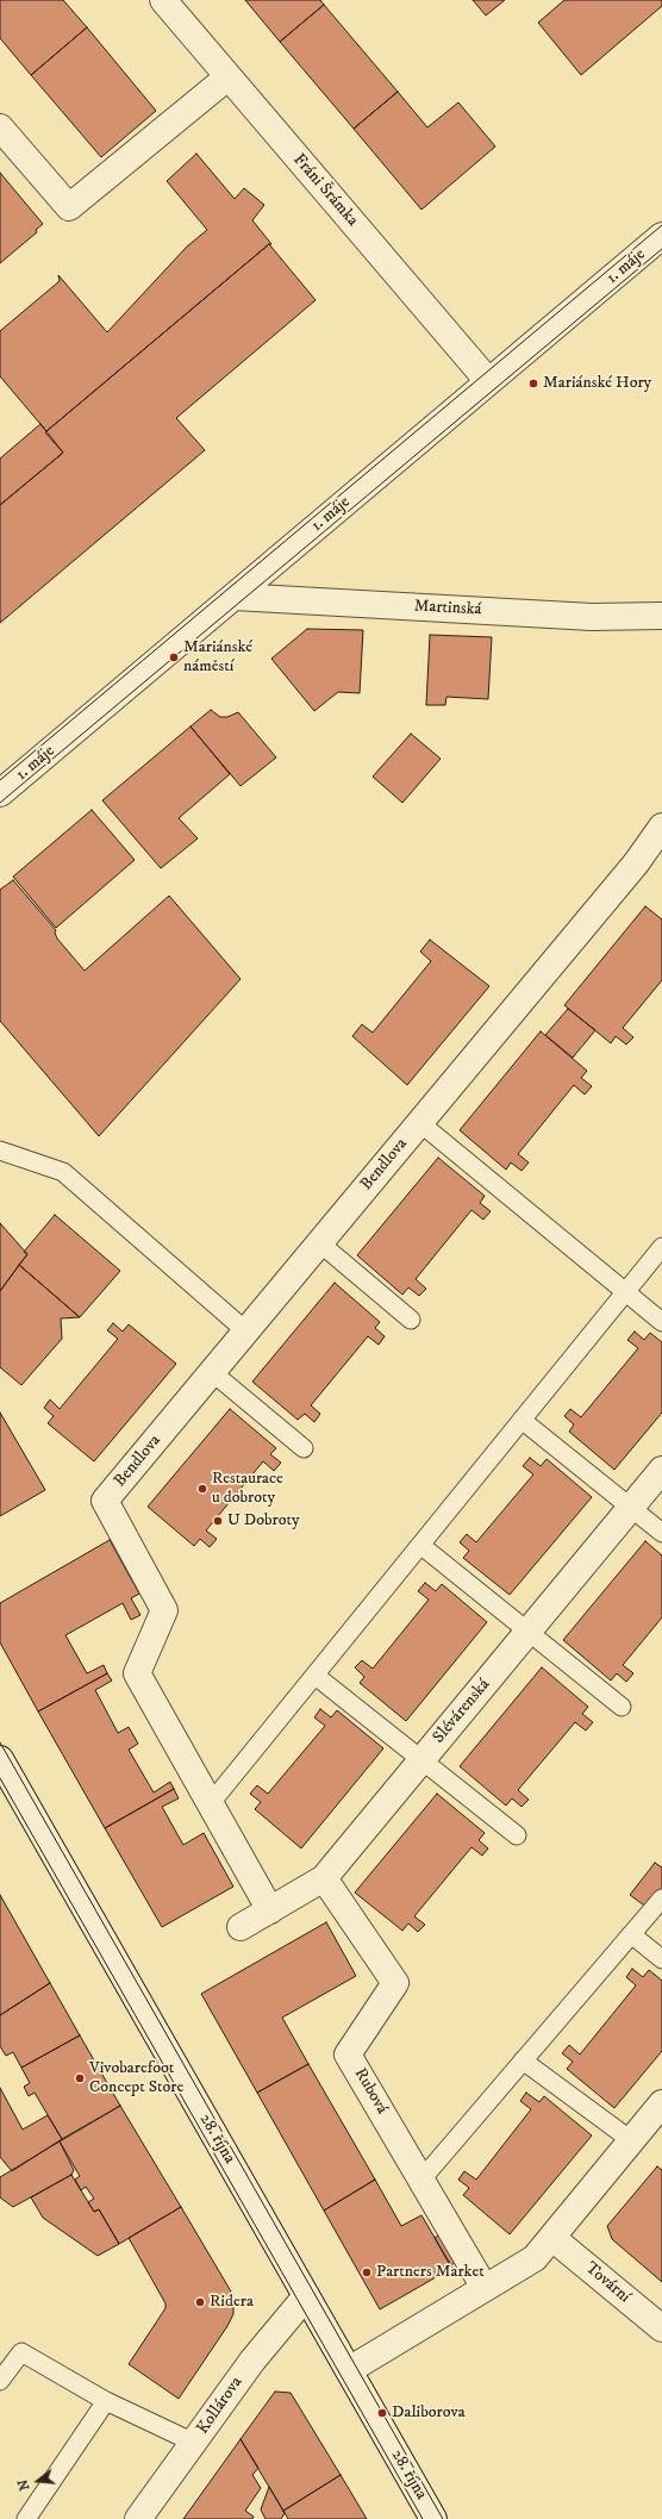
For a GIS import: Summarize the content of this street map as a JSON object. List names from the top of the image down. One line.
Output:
{"streets":{"street":["Fráni Šrámka","1. máje","Martinská","Bendlova","Slévárenská","Rubová","28. října","Tovární","Kollárova"]},"crossings":[["Fráni Šrámka","1. máje"],["1. máje","Martinská"],["Slévárenská","Rubová"],["28. října","Kollárova"]],"places":["Mariánské Hory","Mariánské náměstí","Restaurace u dobroty","U Dobroty","Vivobarefoot Concept Store","Partners Market","Ridera","Daliborova"],"north":"left"}
